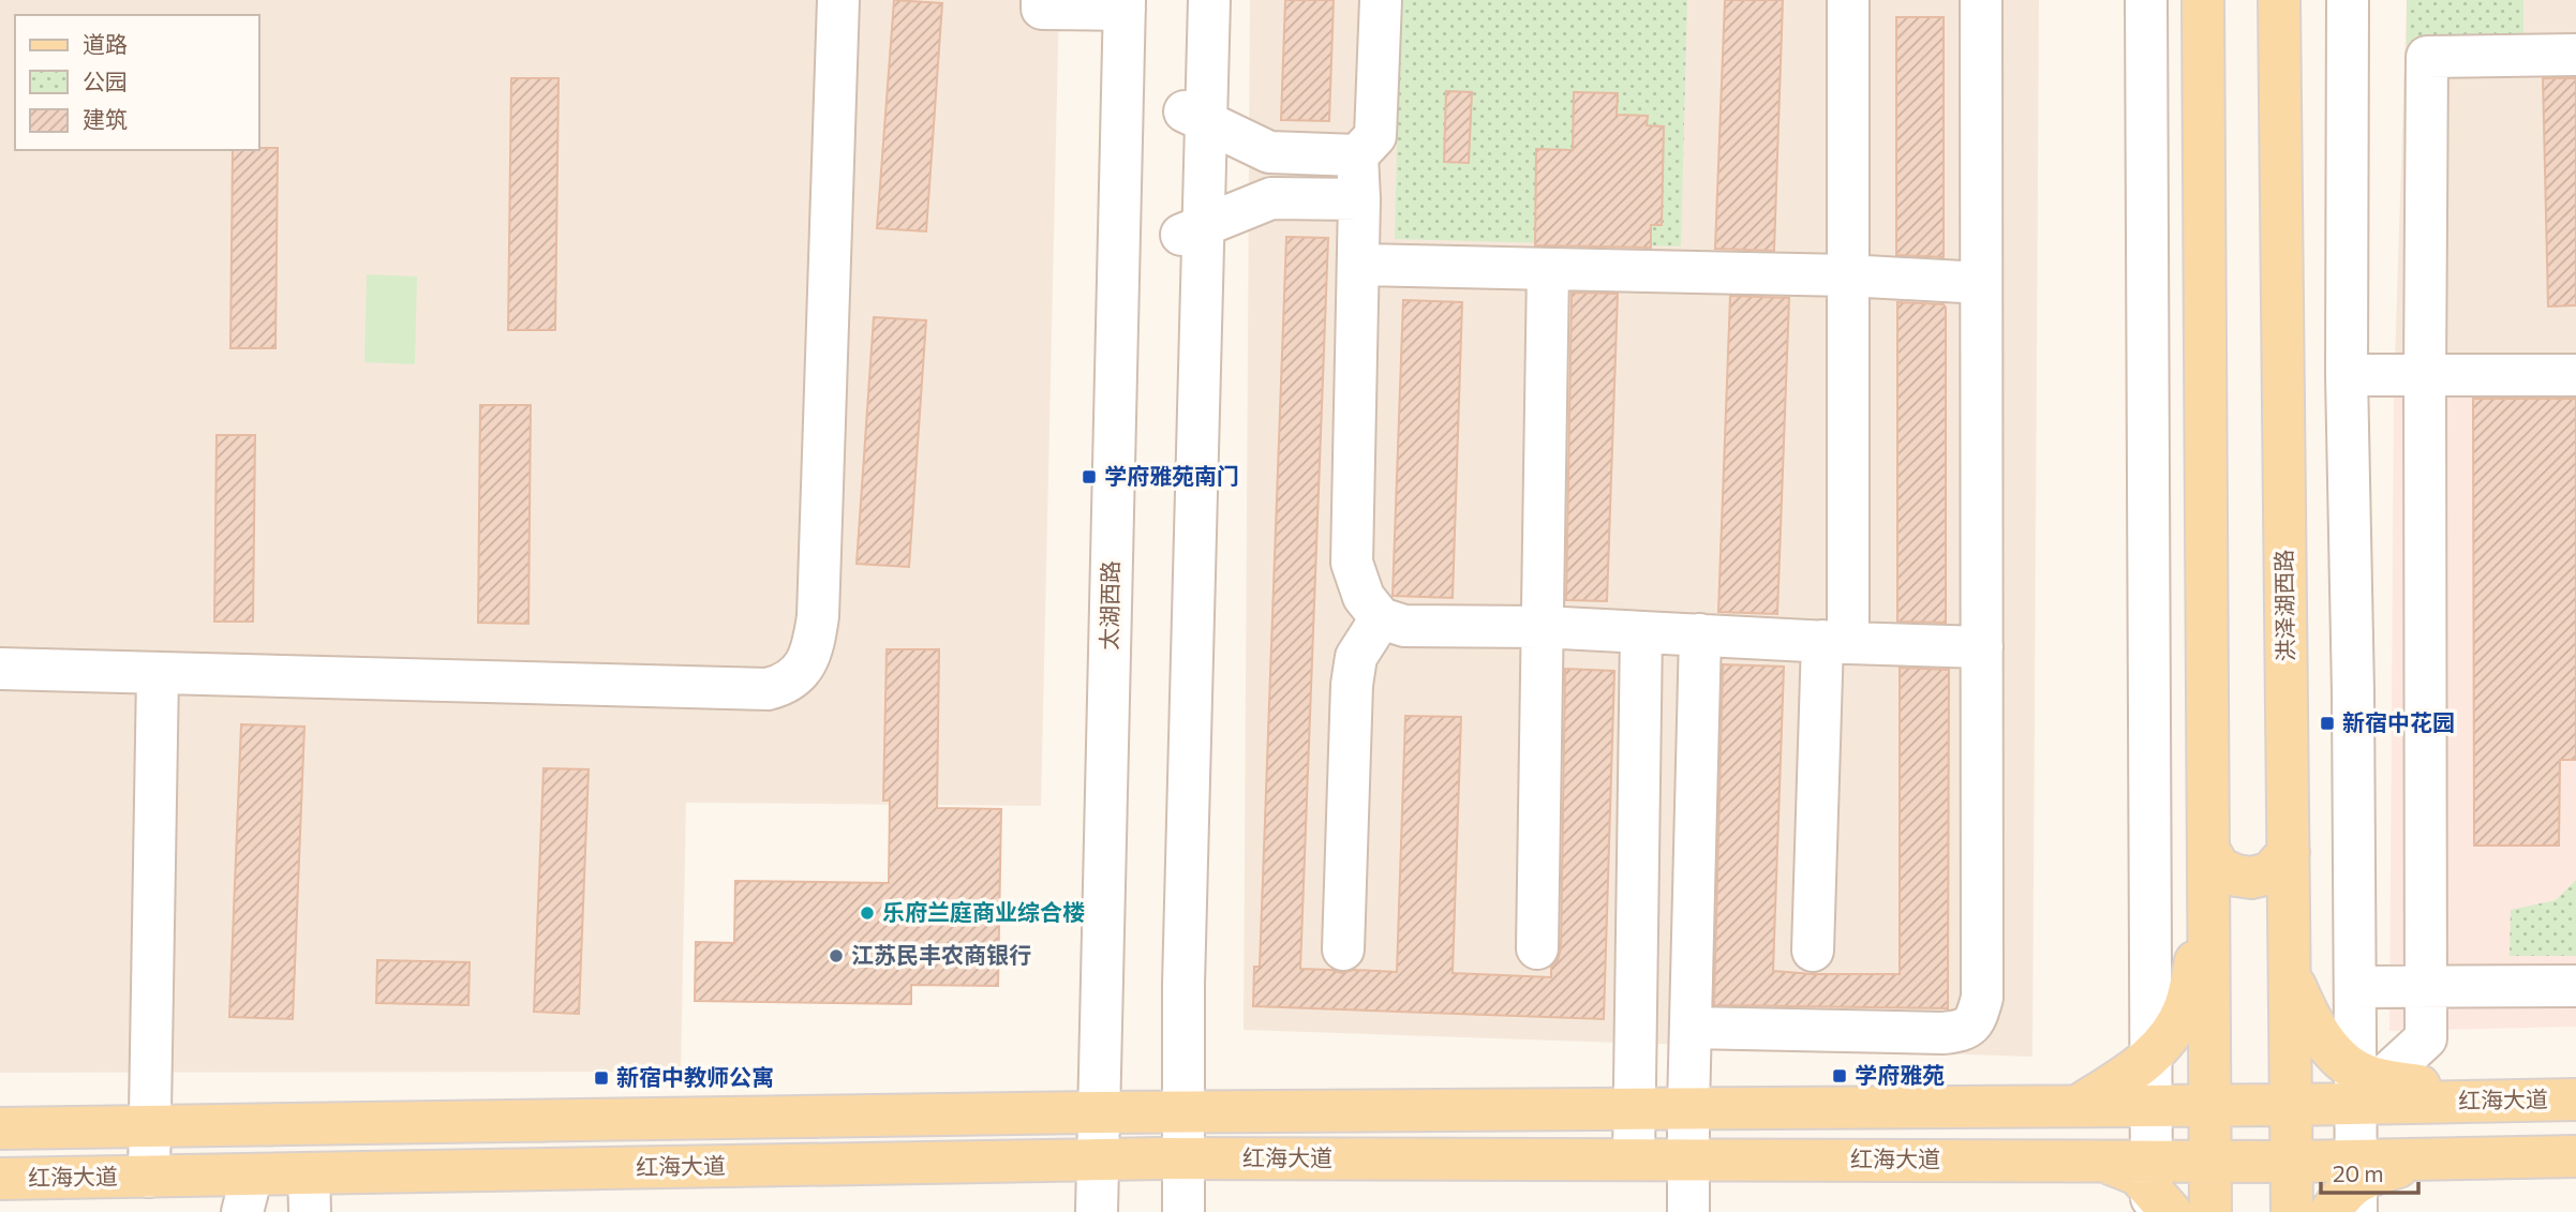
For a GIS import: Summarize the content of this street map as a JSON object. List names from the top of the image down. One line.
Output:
{"streets":{"main road":["洪泽湖西路","红海大道"],"street":["太湖西路"]},"crossings":[["太湖西路","红海大道"],["洪泽湖西路","红海大道"]],"places":{"transit":["学府雅苑南门","新宿中花园","学府雅苑","新宿中教师公寓"],"other":["乐府兰庭商业综合楼","江苏民丰农商银行"]},"legend":["道路","公园","建筑"],"scale_bar":"20 m"}
